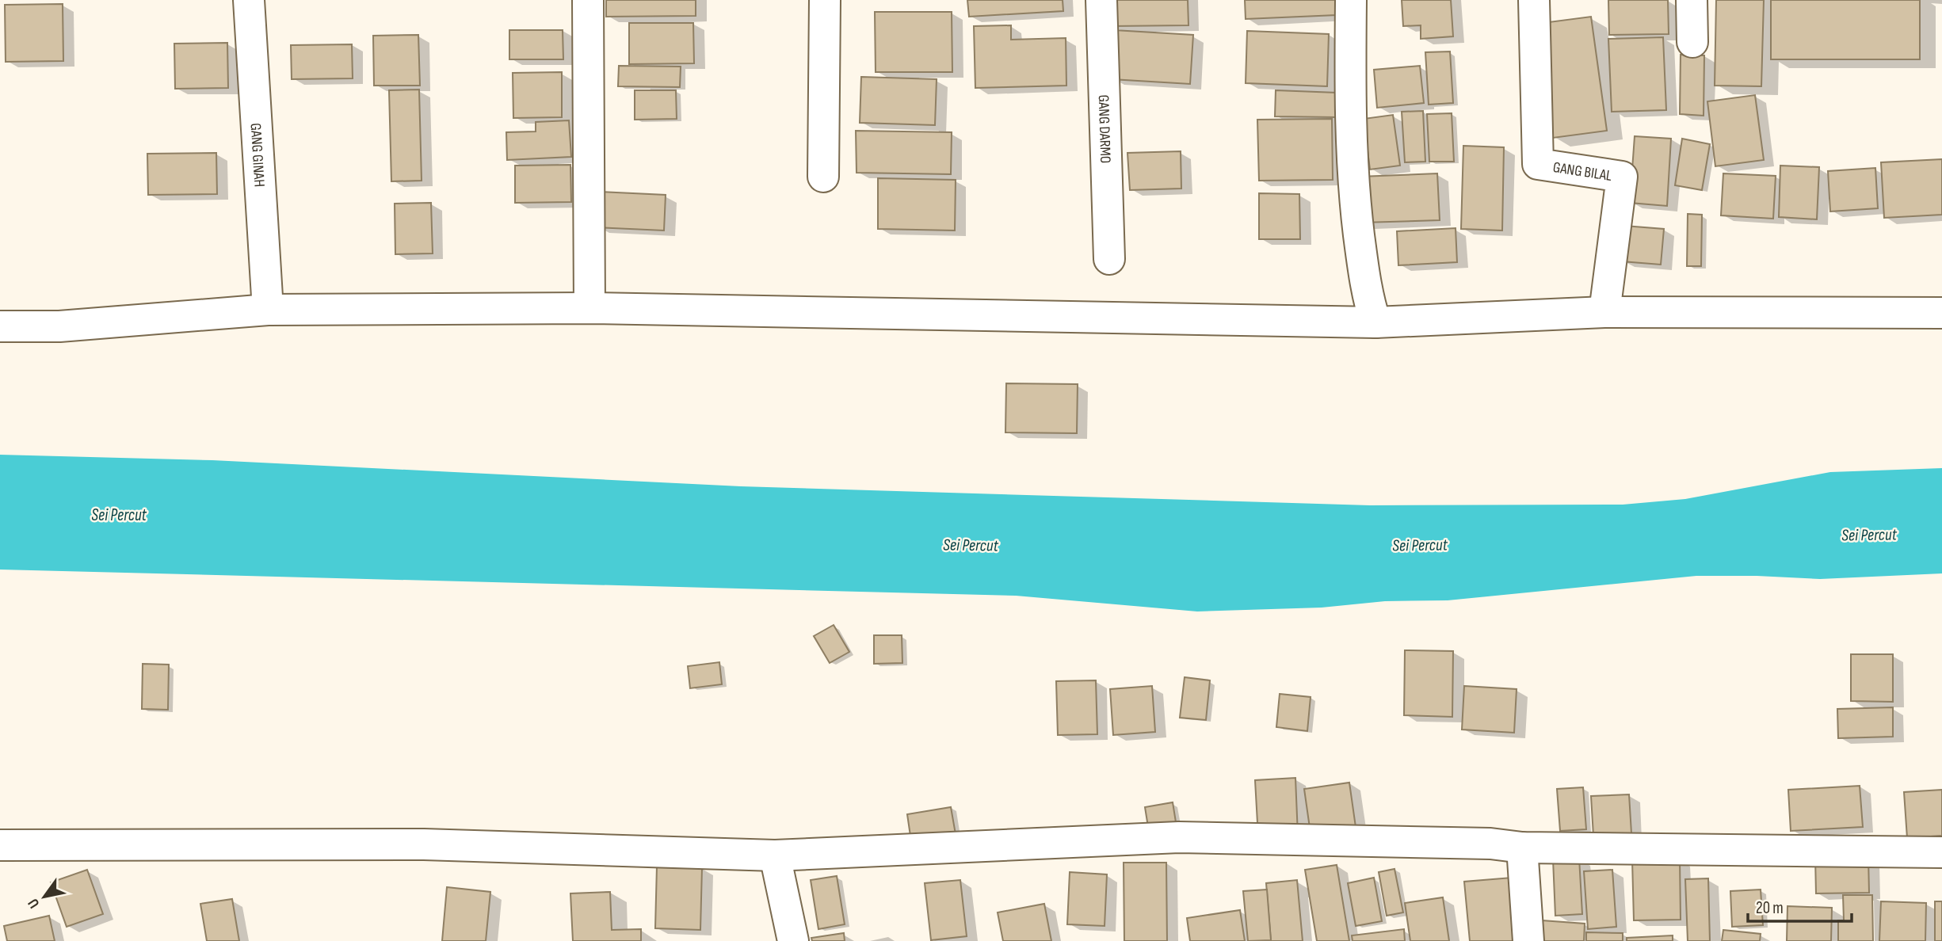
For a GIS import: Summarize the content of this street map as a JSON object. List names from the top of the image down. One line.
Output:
{"streets":{"street":["GANG DARMO","GANG GINAH","GANG BILAL"]},"water":["Sei Percut"],"scale_bar":"20 m","north":"bottom left"}
